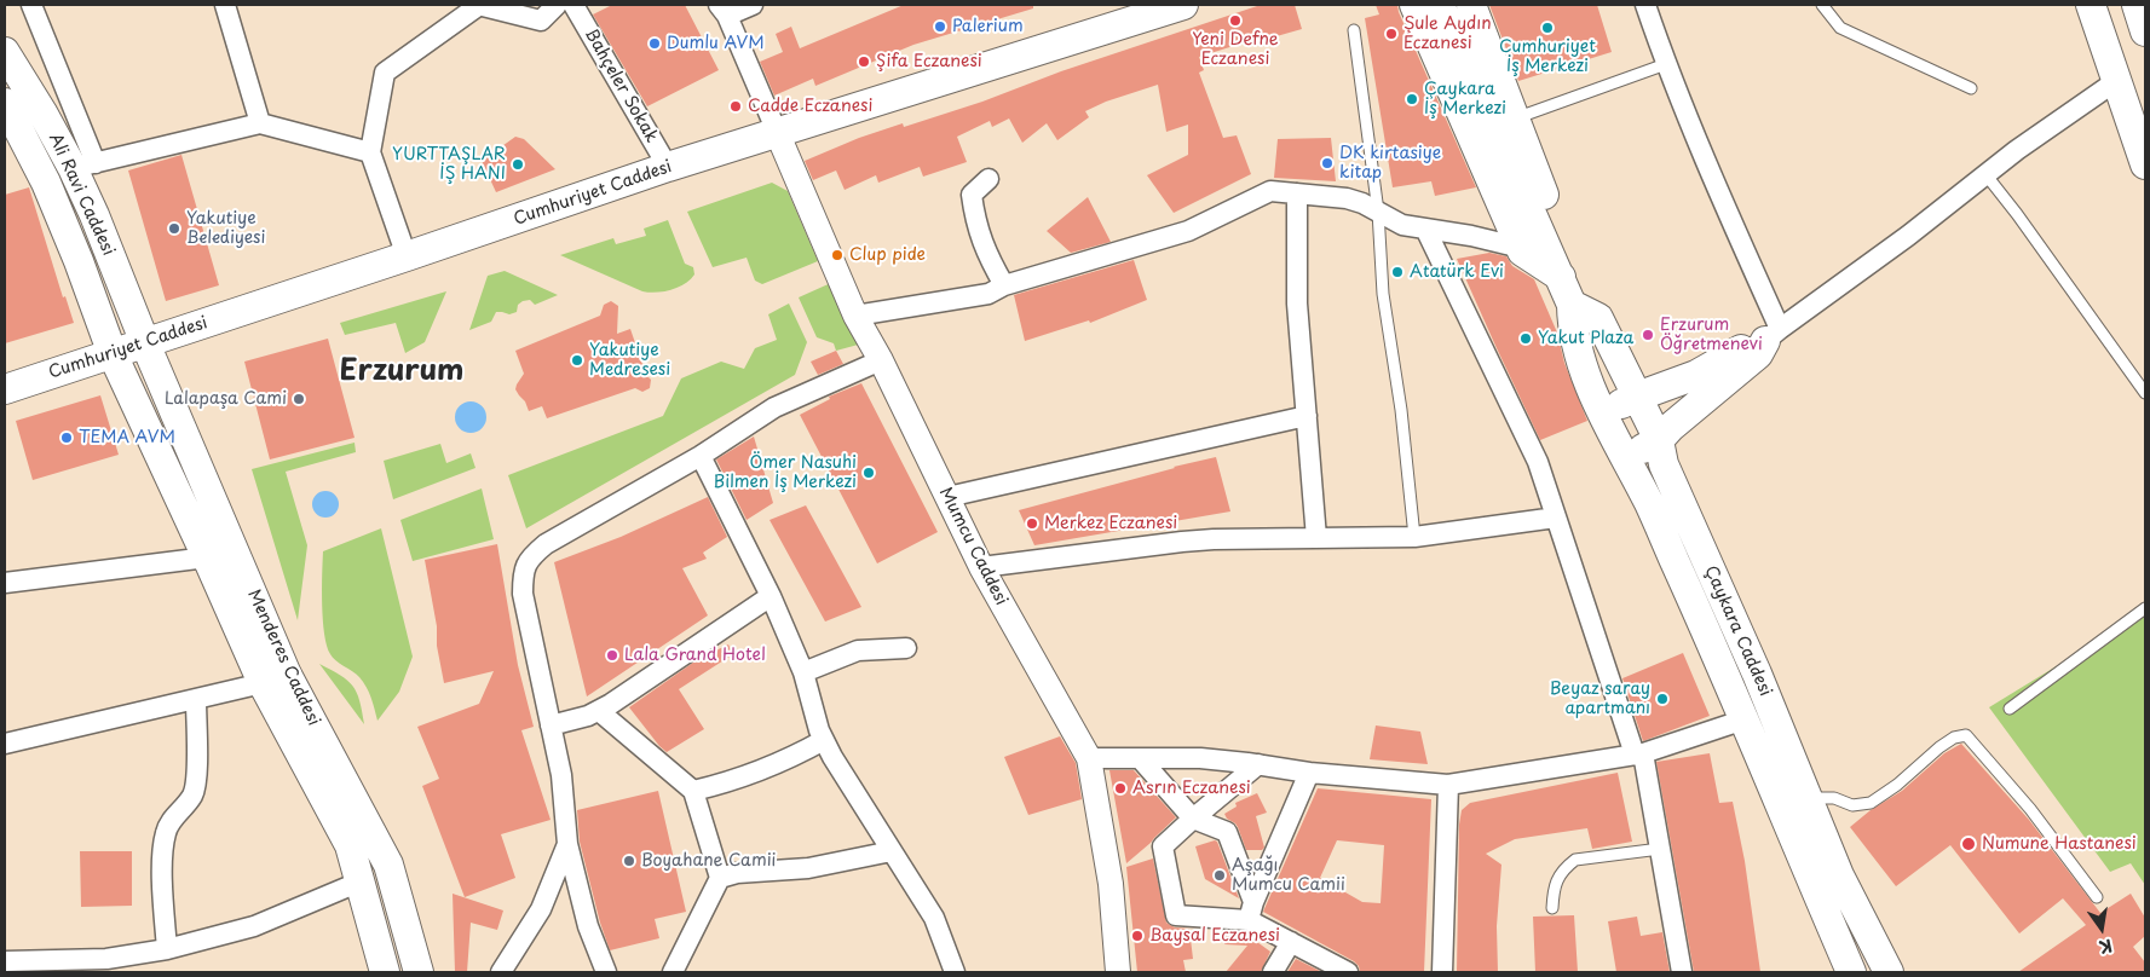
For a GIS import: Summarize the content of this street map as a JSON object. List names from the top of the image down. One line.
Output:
{"streets":{"main road":["Cumhuriyet Caddesi","Ali Ravi Caddesi","Çaykara Caddesi","Menderes Caddesi"],"street":["Bahçeler Sokak","Mumcu Caddesi"]},"crossings":[["Bahçeler Sokak","Cumhuriyet Caddesi"],["Cumhuriyet Caddesi","Ali Ravi Caddesi"],["Cumhuriyet Caddesi","Mumcu Caddesi"],["Cumhuriyet Caddesi","Menderes Caddesi"],["Ali Ravi Caddesi","Menderes Caddesi"]],"districts":["Erzurum"],"places":["Yeni Defne Eczanesi","Palerium","Cumhuriyet İş Merkezi","Şule Aydın Eczanesi","Dumlu AVM","Şifa Eczanesi","Çaykara İş Merkezi","Cadde Eczanesi","DK kirtasiye kitap","YURTTAŞLAR İŞ HANI","Yakutiye Belediyesi","Clup pide","Atatürk Evi","Erzurum Öğretmenevi","Yakut Plaza","Yakutiye Medresesi","Lalapaşa Cami","TEMA AVM","Ömer Nasuhi Bilmen İş Merkezi","Merkez Eczanesi","Lala Grand Hotel","Beyaz saray apartmanı","Asrın Eczanesi","Numune Hastanesi","Boyahane Camii","Aşağı Mumcu Camii","Baysal Eczanesi"],"north":"bottom"}
